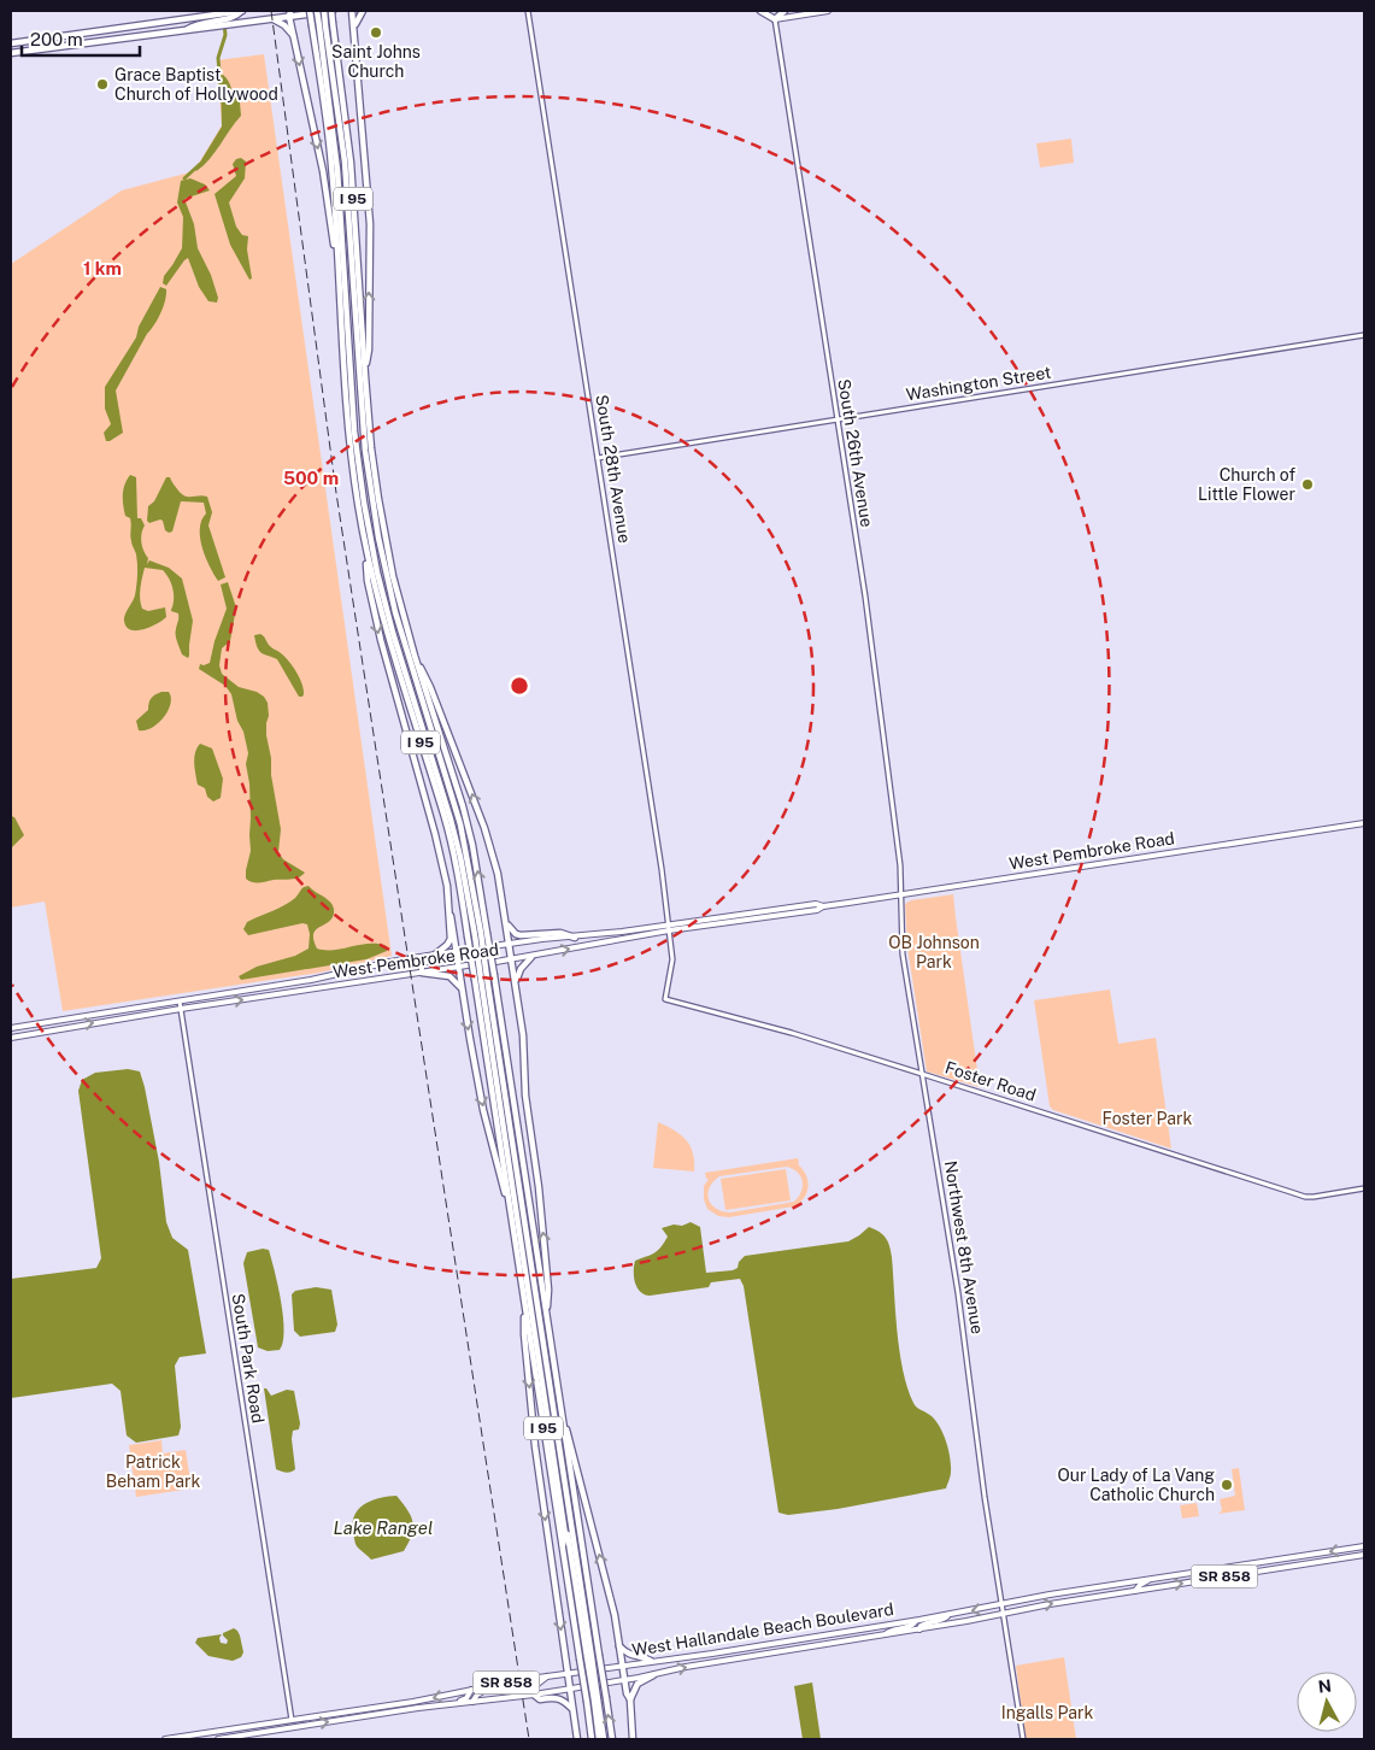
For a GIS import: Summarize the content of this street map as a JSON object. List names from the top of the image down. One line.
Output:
{"streets":{"highway":["I 95"],"main road":["West Pembroke Road","SR 858","West Hallandale Beach Boulevard"],"street":["Washington Street","South 26th Avenue","South 28th Avenue","Foster Road","Northwest 8th Avenue","South Park Road"]},"crossings":[["Washington Street","South 26th Avenue"],["Washington Street","South 28th Avenue"],["South 26th Avenue","West Pembroke Road"],["South 26th Avenue","Northwest 8th Avenue"],["South 28th Avenue","West Pembroke Road"],["South 28th Avenue","Foster Road"],["West Pembroke Road","Northwest 8th Avenue"],["West Pembroke Road","South Park Road"],["Foster Road","Northwest 8th Avenue"],["Northwest 8th Avenue","West Hallandale Beach Boulevard"],["South Park Road","West Hallandale Beach Boulevard"]],"water":["Lake Rangel"],"parks":["OB Johnson Park","Foster Park","Patrick Beham Park","Ingalls Park"],"places":["Saint Johns Church","Grace Baptist Church of Hollywood","Church of Little Flower","Our Lady of La Vang Catholic Church"],"scale_bar":"200 m","north":"top","rings":["1 km","500 m"]}
